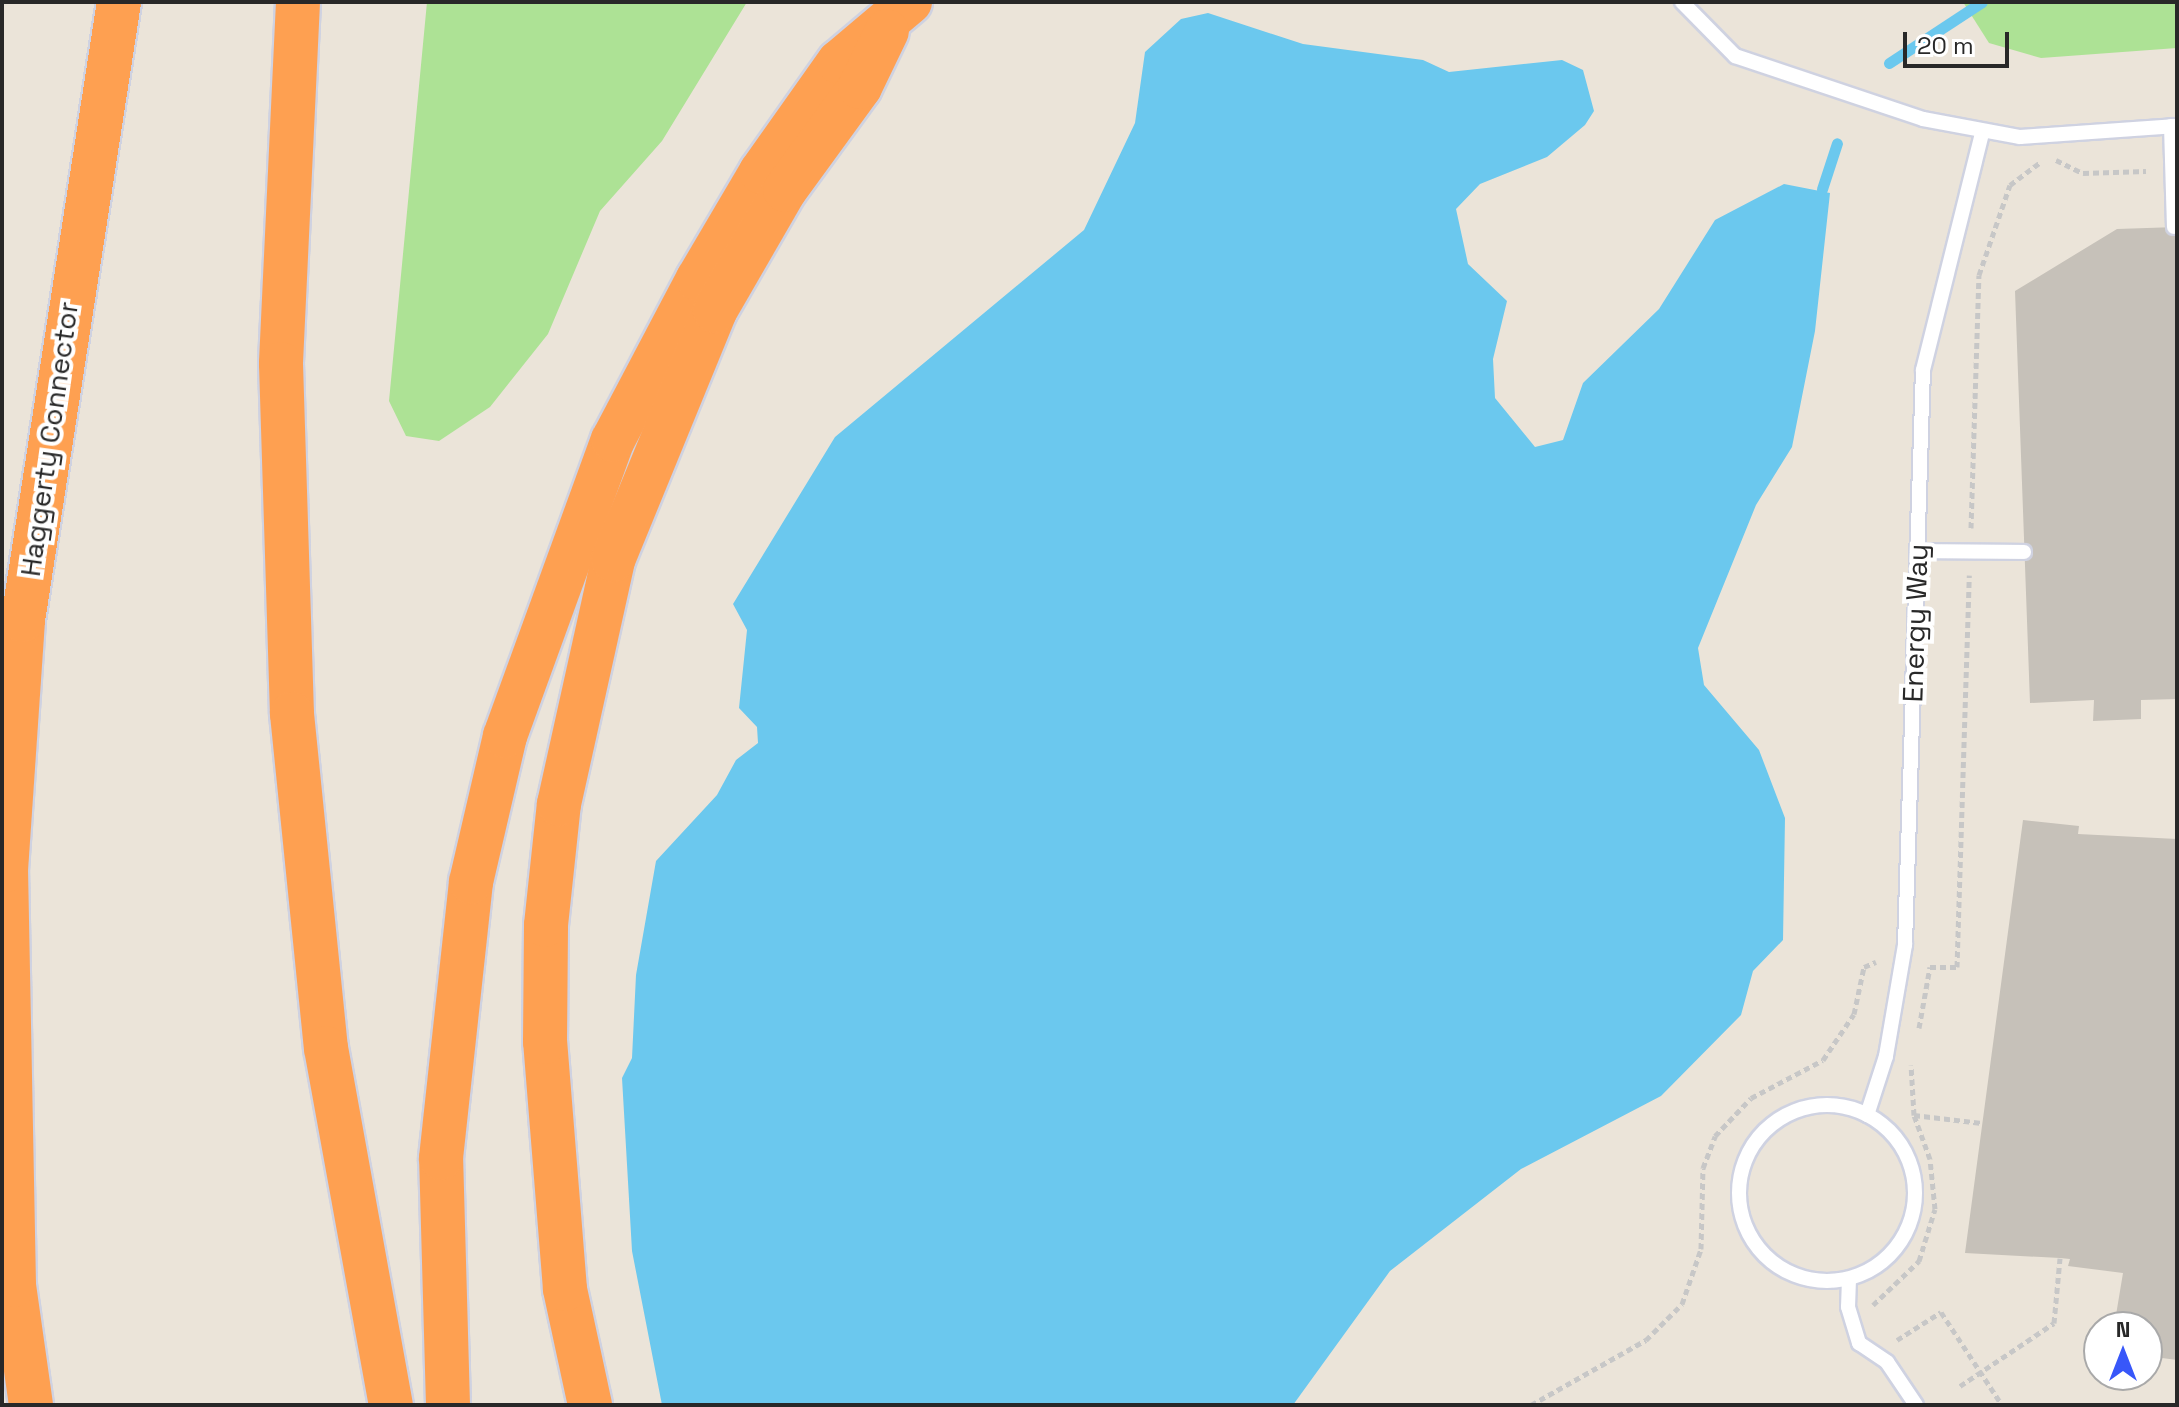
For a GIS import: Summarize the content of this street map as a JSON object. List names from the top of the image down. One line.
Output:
{"streets":{"highway":["Haggerty Connector"],"lane":["Energy Way"]},"scale_bar":"20 m","north":"top"}
